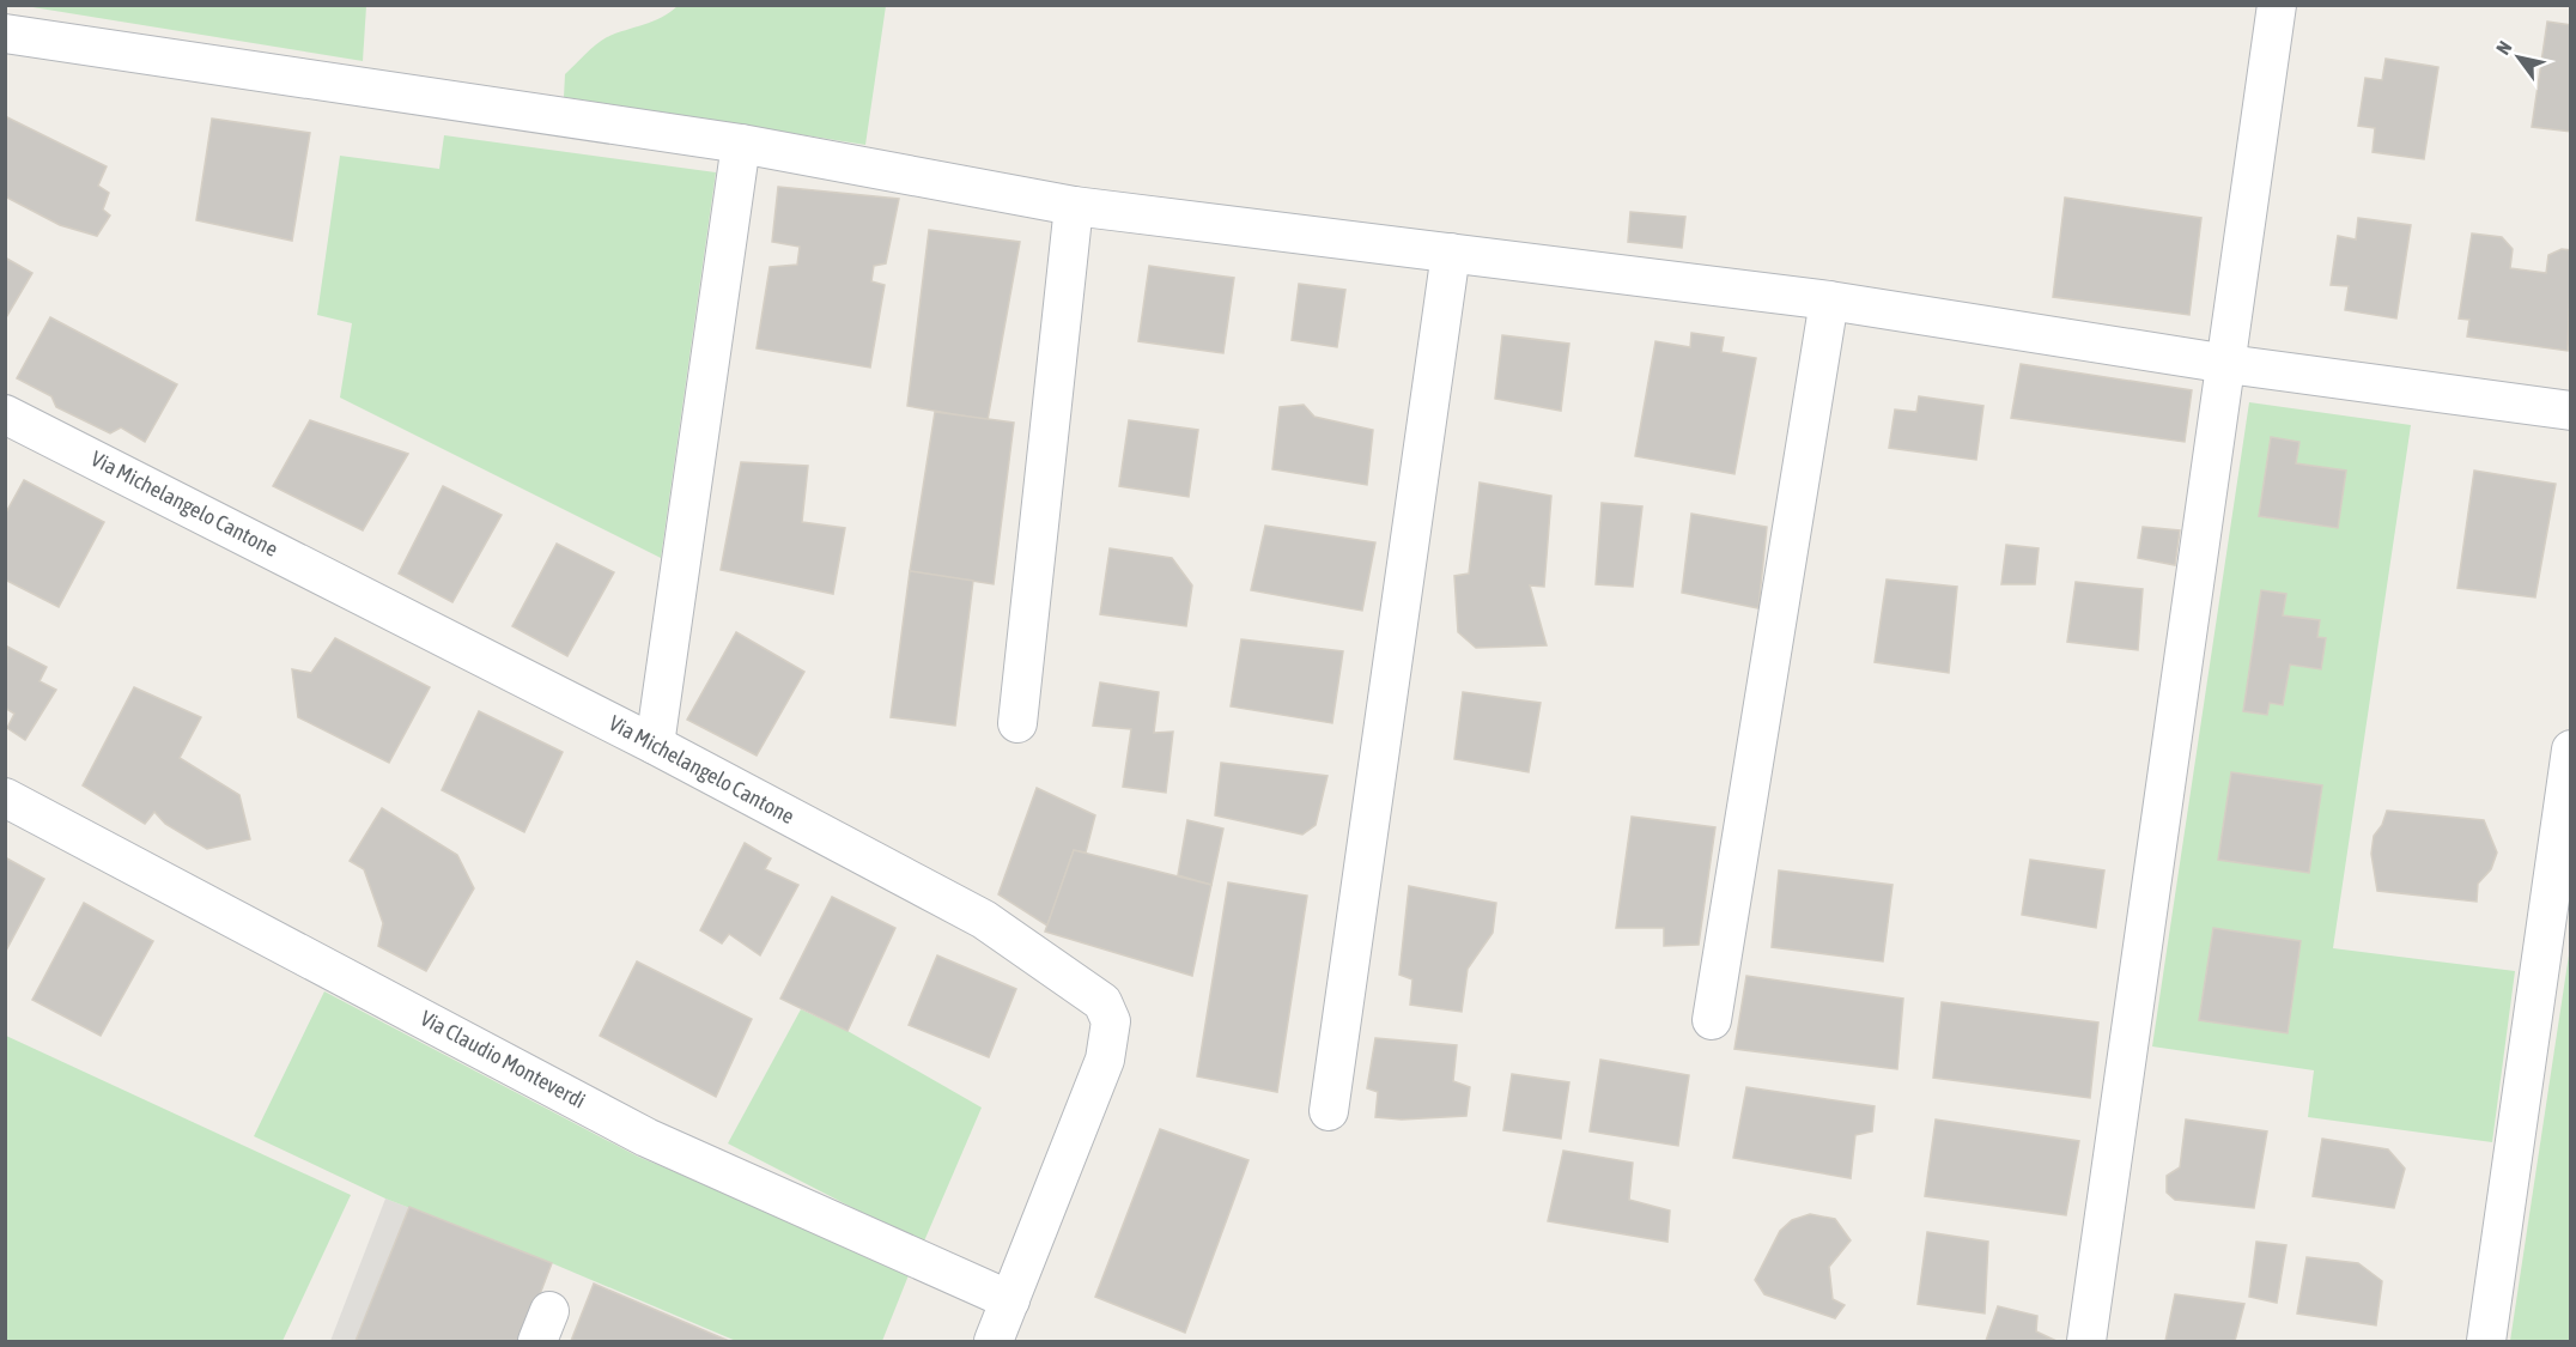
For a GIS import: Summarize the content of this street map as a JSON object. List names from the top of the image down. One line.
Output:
{"streets":{"street":["Via Michelangelo Cantone","Via Claudio Monteverdi"]},"crossings":[["Via Michelangelo Cantone","Via Claudio Monteverdi"]],"north":"top left"}
